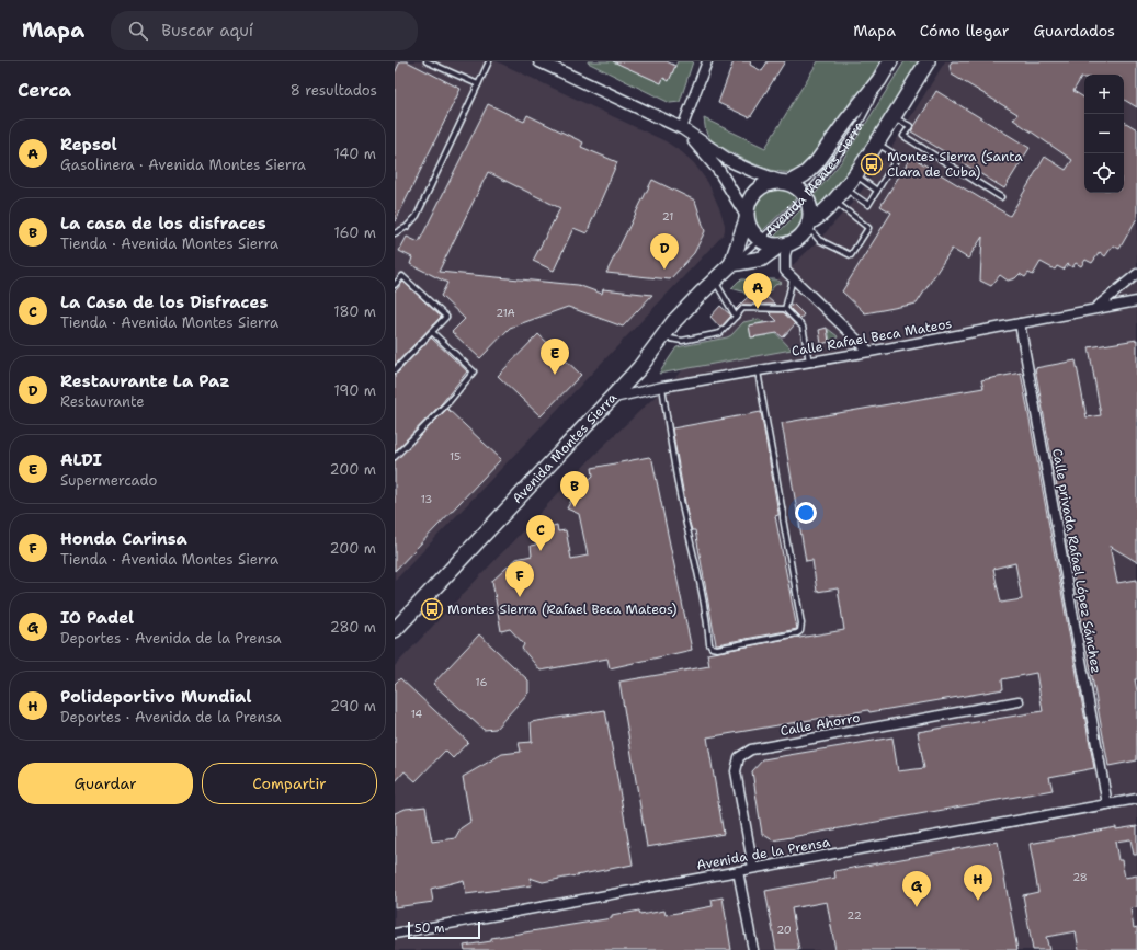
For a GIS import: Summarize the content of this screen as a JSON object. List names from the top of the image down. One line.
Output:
{"streets":{"main road":["Avenida Montes Sierra"],"street":["Calle Rafael Beca Mateos","Calle privada Rafael López Sánchez","Calle Ahorro","Avenida de la Prensa"]},"crossings":[["Avenida Montes Sierra","Calle Rafael Beca Mateos"],["Calle Rafael Beca Mateos","Calle privada Rafael López Sánchez"],["Calle privada Rafael López Sánchez","Avenida de la Prensa"],["Calle Ahorro","Avenida de la Prensa"]],"places":{"bus stop":["Montes Sierra (Santa Clara de Cuba)","Montes Sierra (Rafael Beca Mateos)"]},"house_numbers":["21","21A","15","13","16","14","28","22","20"],"scale_bar":"50 m","page":{"header":"Mapa","search":"Buscar aquí","nav":["Mapa","Cómo llegar","Guardados"],"heading":["Cerca","8 resultados"],"map_buttons":["+","−"],"list":[{"mark":"A","name":"Repsol","note":"Gasolinera · Avenida Montes Sierra","value":"140 m"},{"mark":"B","name":"La casa de los disfraces","note":"Tienda · Avenida Montes Sierra","value":"160 m"},{"mark":"C","name":"La Casa de los Disfraces","note":"Tienda · Avenida Montes Sierra","value":"180 m"},{"mark":"D","name":"Restaurante La Paz","note":"Restaurante","value":"190 m"},{"mark":"E","name":"ALDI","note":"Supermercado","value":"200 m"},{"mark":"F","name":"Honda Carinsa","note":"Tienda · Avenida Montes Sierra","value":"200 m"},{"mark":"G","name":"IO Padel","note":"Deportes · Avenida de la Prensa","value":"280 m"},{"mark":"H","name":"Polideportivo Mundial","note":"Deportes · Avenida de la Prensa","value":"290 m"}],"pins":["D","A","E","B","C","F","H","G"],"buttons":["Guardar","Compartir"],"scale":"50 m"}}
